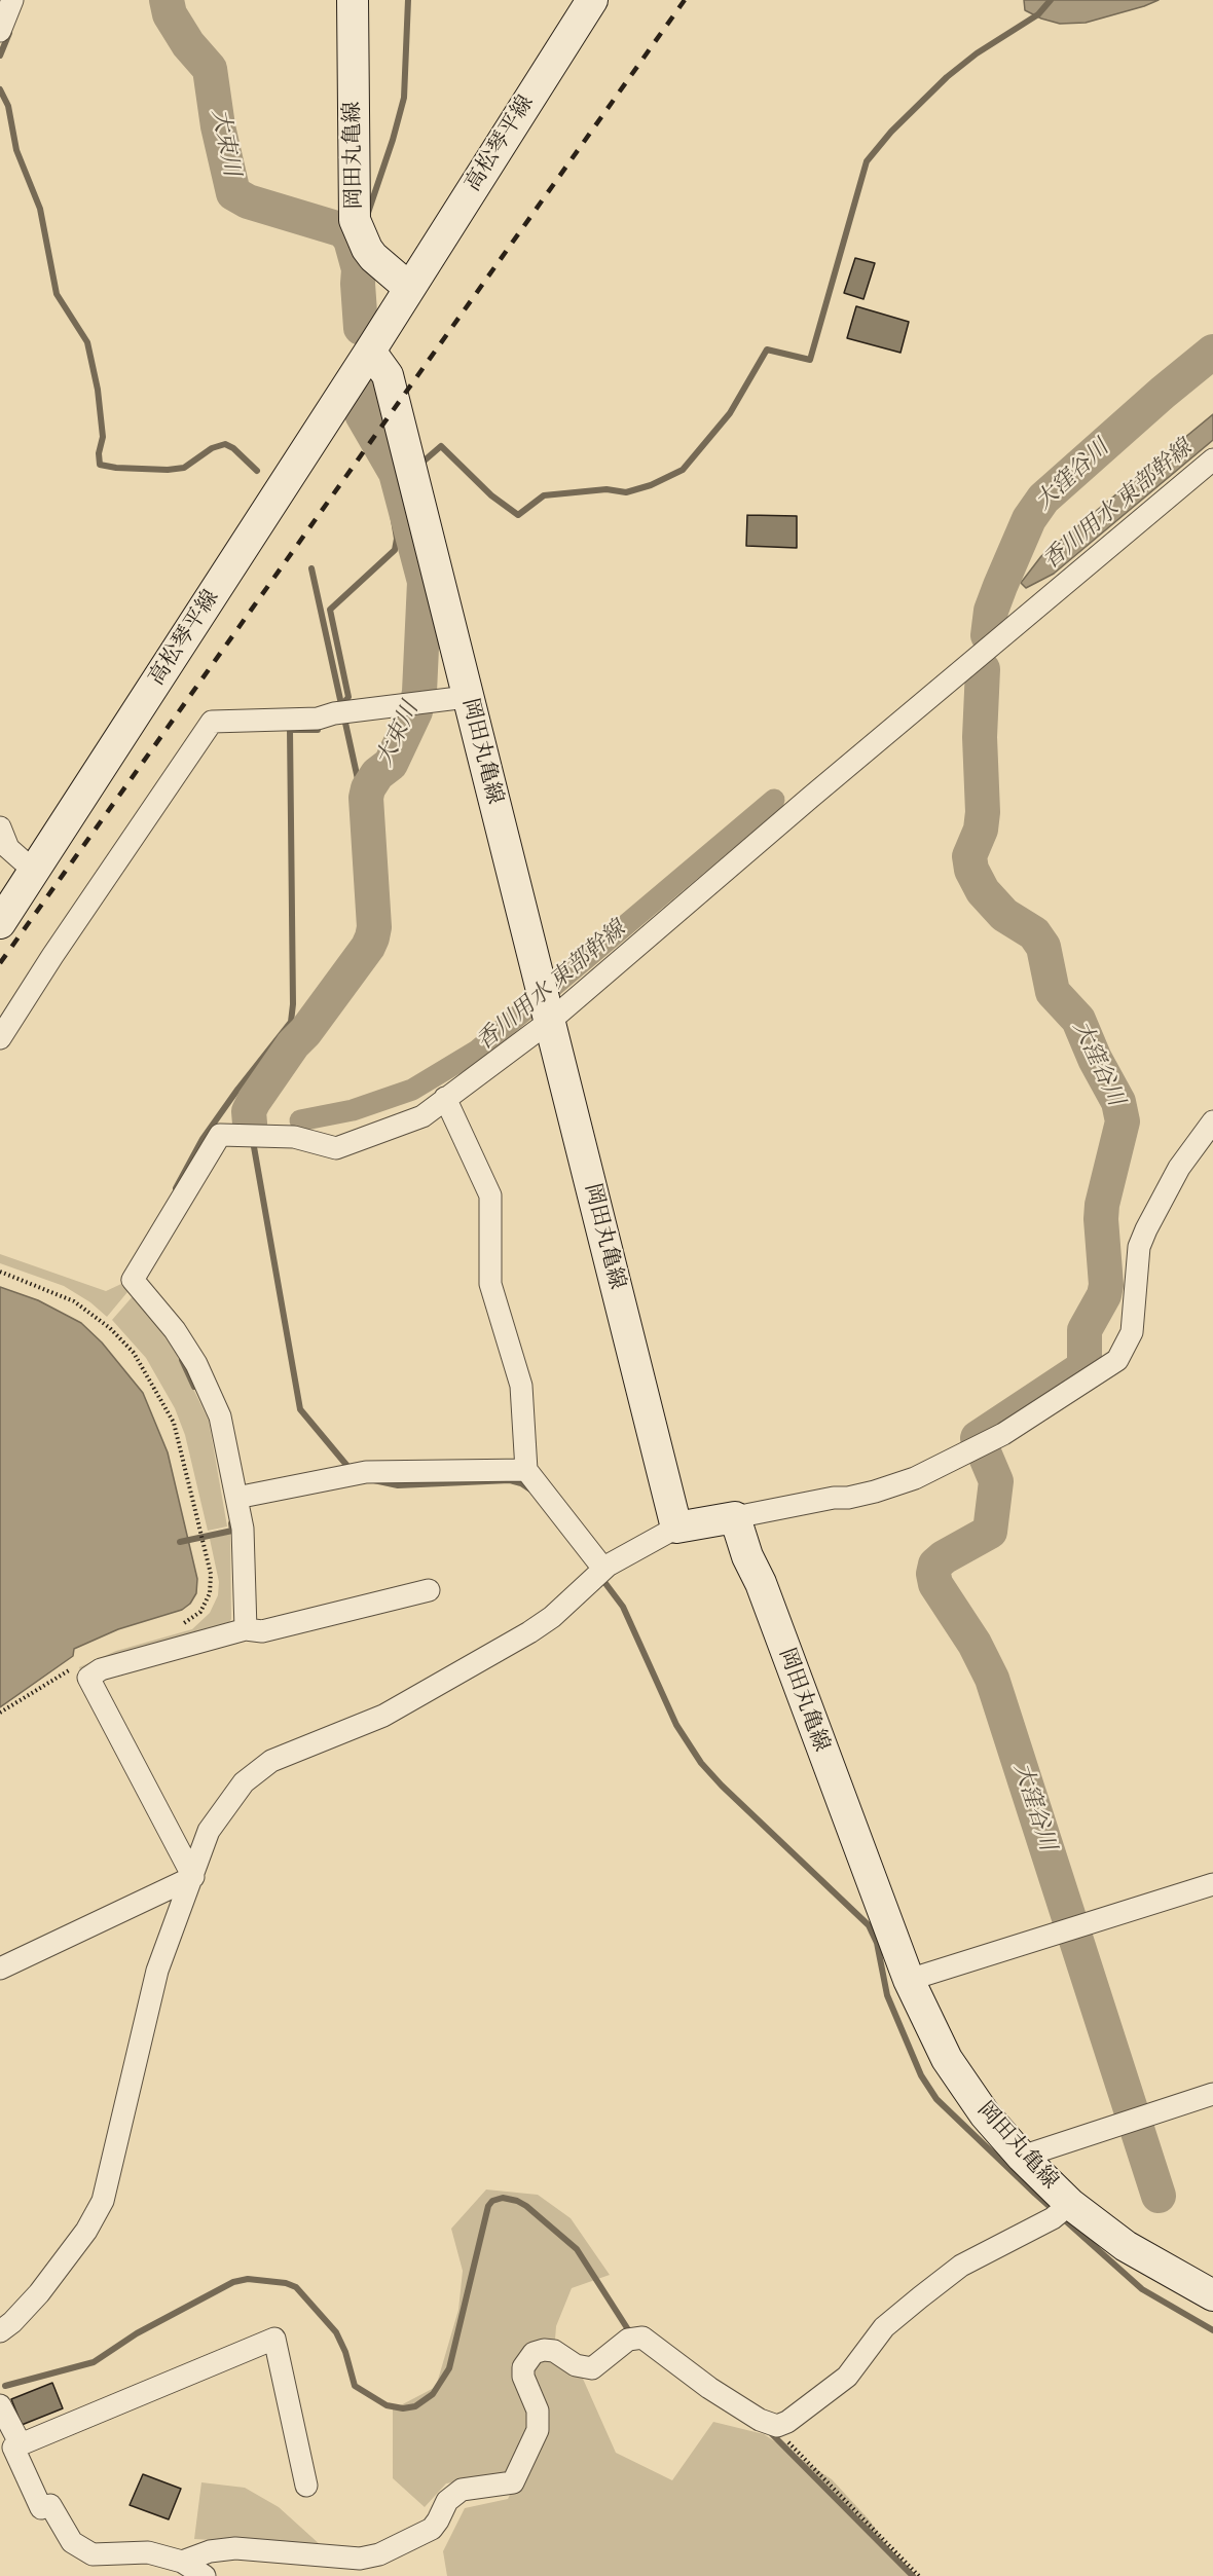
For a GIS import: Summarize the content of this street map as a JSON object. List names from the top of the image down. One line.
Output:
{"streets":{"main road":["高松琴平線","岡田丸亀線"]},"crossings":[["高松琴平線","岡田丸亀線"]],"water":["大束川","大窪谷川","香川用水 東部幹線"]}
